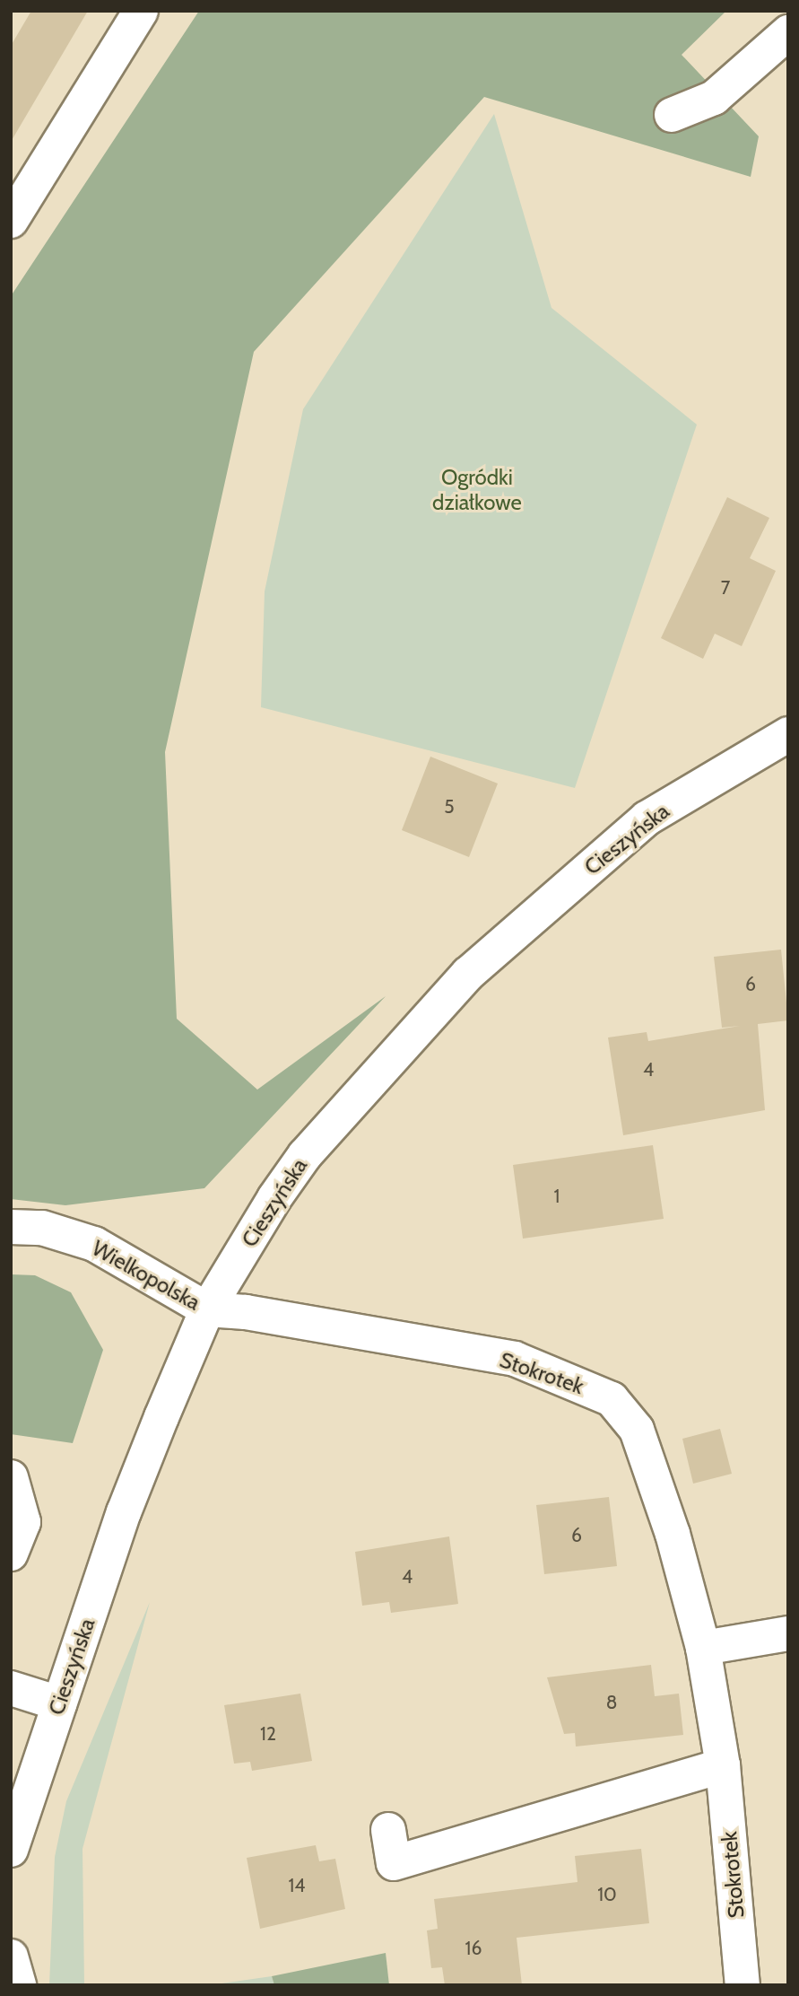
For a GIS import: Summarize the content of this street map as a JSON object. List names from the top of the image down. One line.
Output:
{"streets":{"street":["Cieszyńska","Wielkopolska","Stokrotek"]},"crossings":[["Cieszyńska","Wielkopolska"],["Cieszyńska","Stokrotek"],["Wielkopolska","Stokrotek"]],"parks":["Ogródki działkowe"],"house_numbers":["7","5","6","4","1","6","4","8","12","14","10","16"]}
